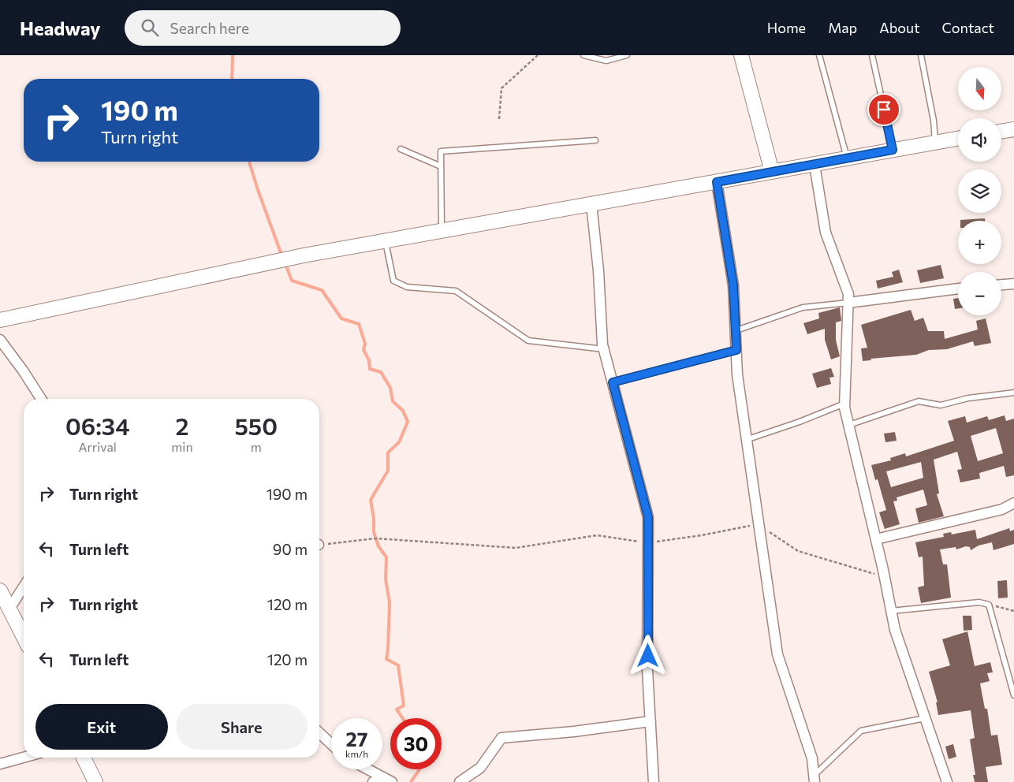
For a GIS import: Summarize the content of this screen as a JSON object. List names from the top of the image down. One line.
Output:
{"north":"bottom","page":{"header":"Headway","search":"Search here","nav":["Home","Map","About","Contact"],"map_buttons":["+","−"],"turn":["190 m","Turn right"],"eta":["06:34","Arrival","2","min","550","m"],"list":[{"name":"Turn right","value":"190 m"},{"name":"Turn left","value":"90 m"},{"name":"Turn right","value":"120 m"},{"name":"Turn left","value":"120 m"}],"buttons":["Exit","Share"],"speed":"27 km/h","limit":"30"}}
